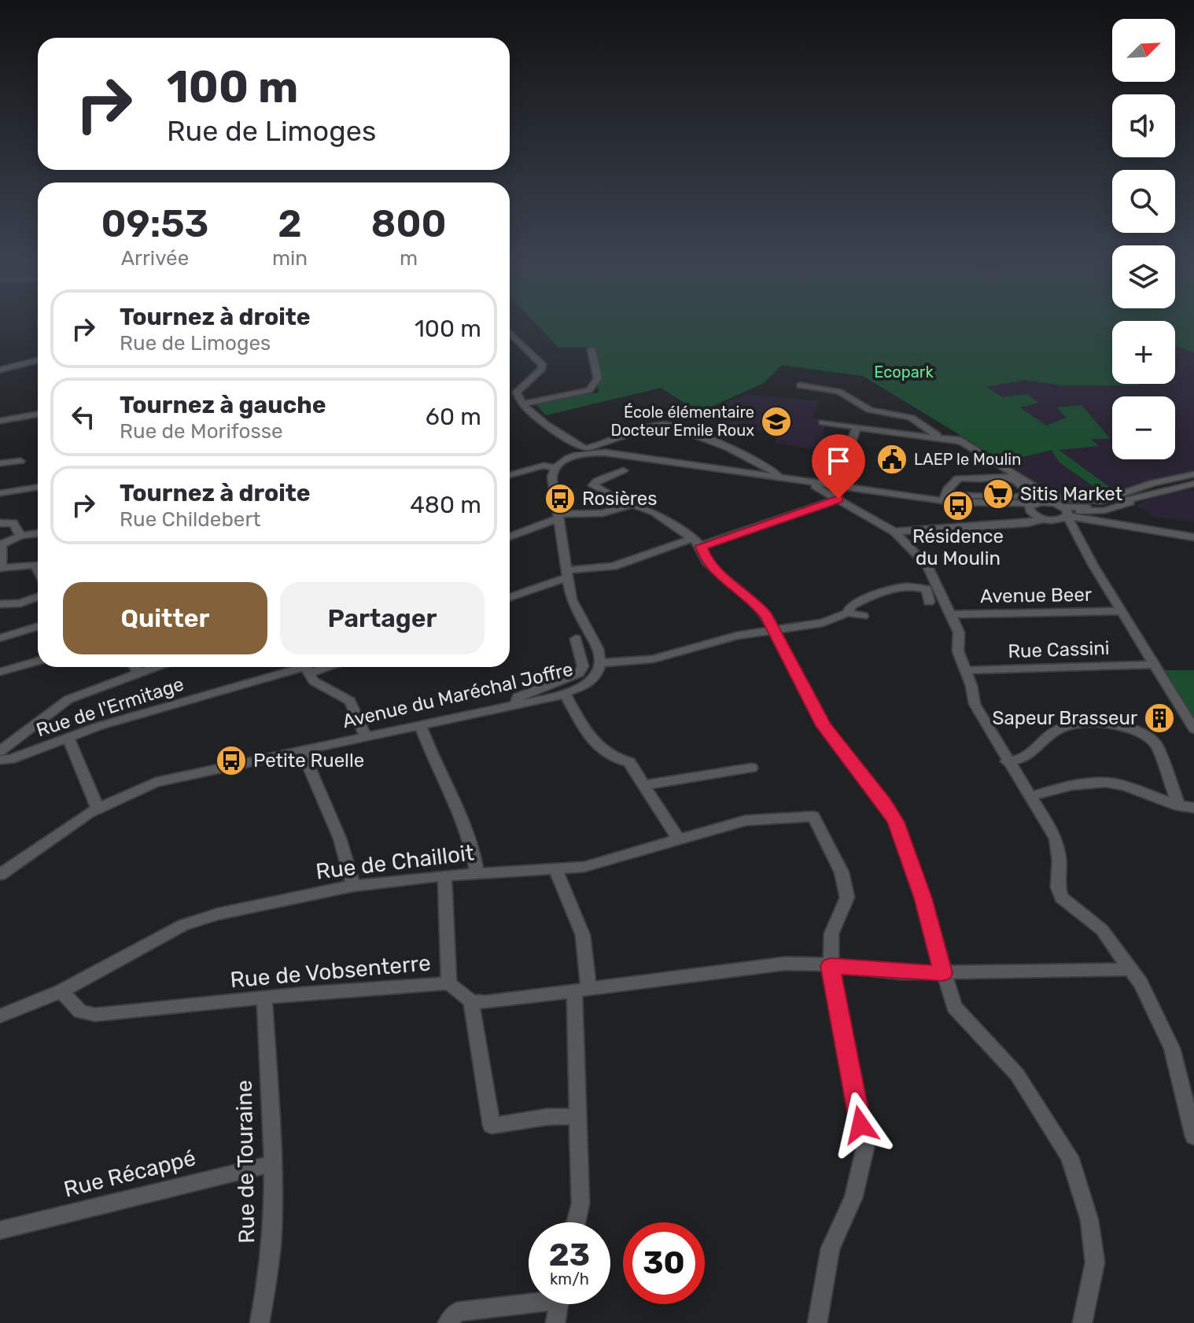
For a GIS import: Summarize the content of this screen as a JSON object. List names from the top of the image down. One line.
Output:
{"streets":{"street":["Avenue Beer","Rue Cassini","Avenue du Maréchal Joffre","Rue de l'Ermitage","Rue de Chailloit","Rue de Vobsenterre","Rue de Touraine","Rue Récappé"]},"crossings":[["Rue de Chailloit","Rue de Vobsenterre"],["Rue de Vobsenterre","Rue de Touraine"],["Rue de Touraine","Rue Récappé"]],"parks":["Ecopark"],"places":{"school or university":["École élémentaire Docteur Emile Roux"],"public building":["LAEP le Moulin"],"supermarket":["Sitis Market"],"bus stop":["Rosières","Résidence du Moulin","Petite Ruelle"],"building":["Sapeur Brasseur"]},"north":"top right","page":{"map_buttons":["+","−"],"turn":["100 m","Rue de Limoges"],"eta":["09:53","Arrivée","2","min","800","m"],"list":[{"name":"Tournez à droite","note":"Rue de Limoges","value":"100 m"},{"name":"Tournez à gauche","note":"Rue de Morifosse","value":"60 m"},{"name":"Tournez à droite","note":"Rue Childebert","value":"480 m"}],"buttons":["Quitter","Partager"],"speed":"23 km/h","limit":"30"}}
